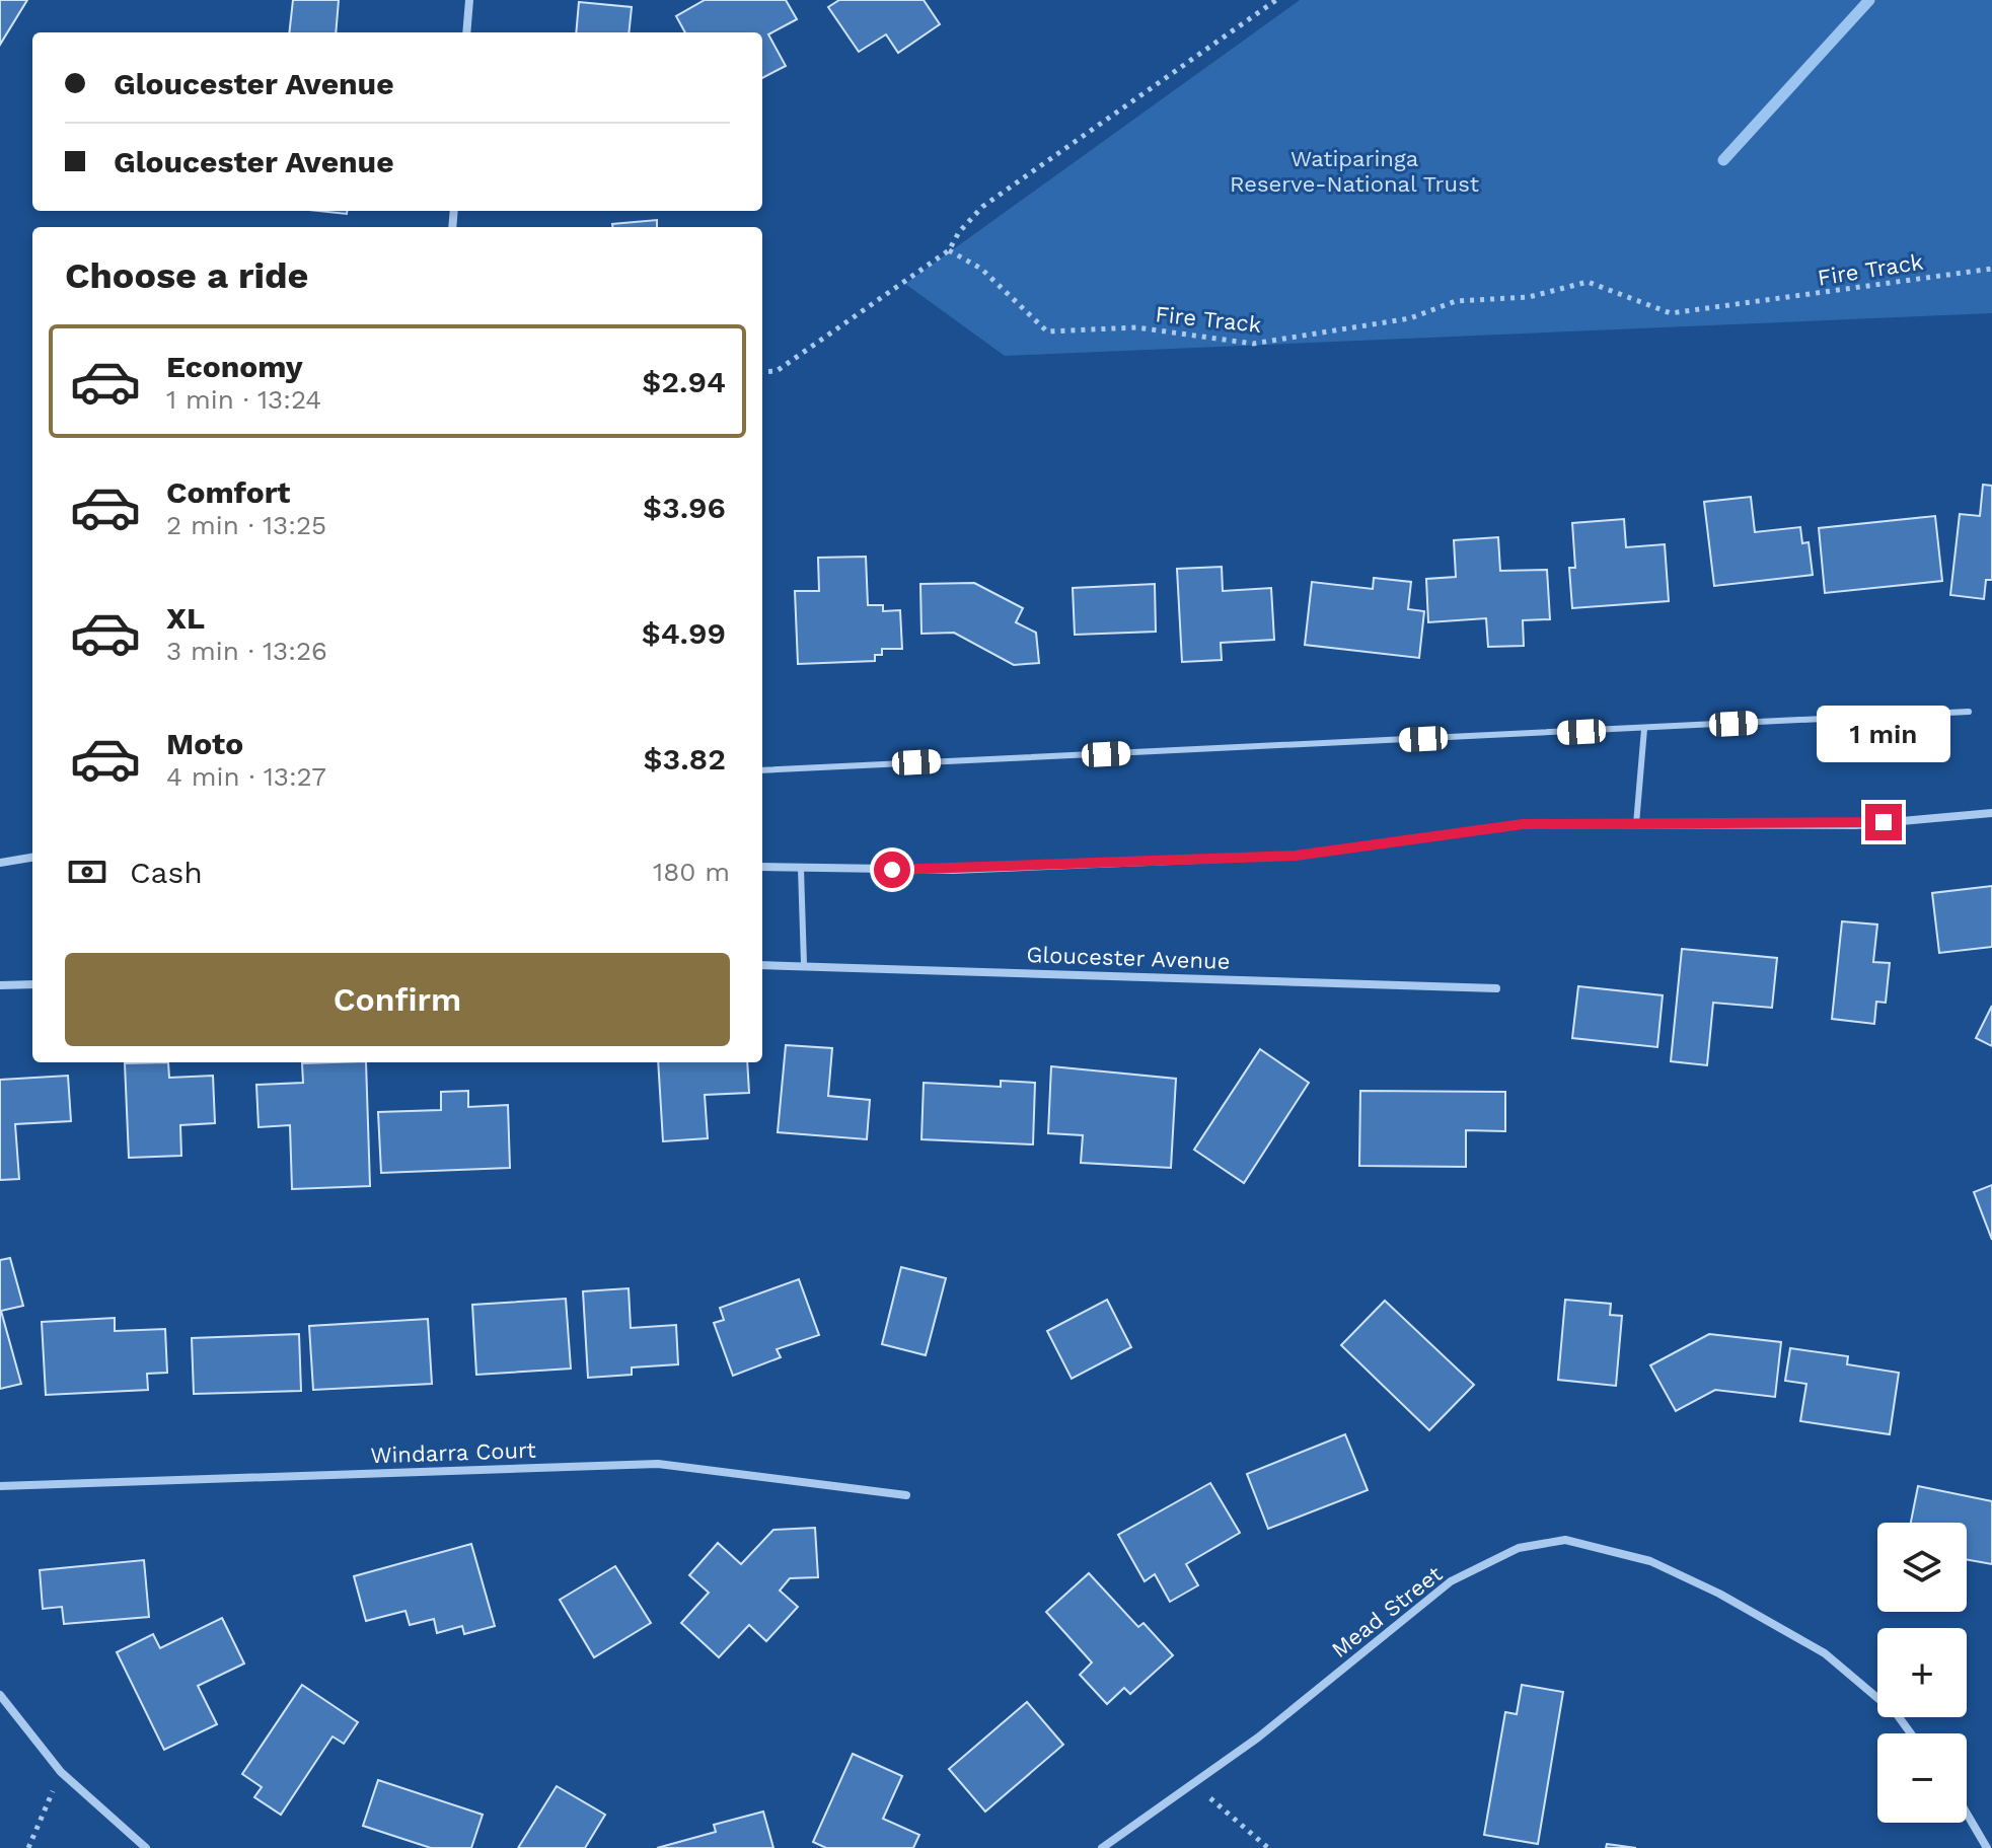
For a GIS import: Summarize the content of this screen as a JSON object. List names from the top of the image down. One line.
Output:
{"streets":{"street":["Gloucester Avenue","Windarra Court","Mead Street"],"path":["Fire Track"]},"parks":["Watiparinga Reserve-National Trust"],"page":{"banner":["Gloucester Avenue","Gloucester Avenue"],"heading":"Choose a ride","list":[{"name":"Economy","note":"1 min · 13:24","value":"$2.94"},{"name":"Comfort","note":"2 min · 13:25","value":"$3.96"},{"name":"XL","note":"3 min · 13:26","value":"$4.99"},{"name":"Moto","note":"4 min · 13:27","value":"$3.82"}],"bubble":"1 min","pay":["Cash","180 m"],"buttons":"Confirm","map_buttons":["+","−"]}}
